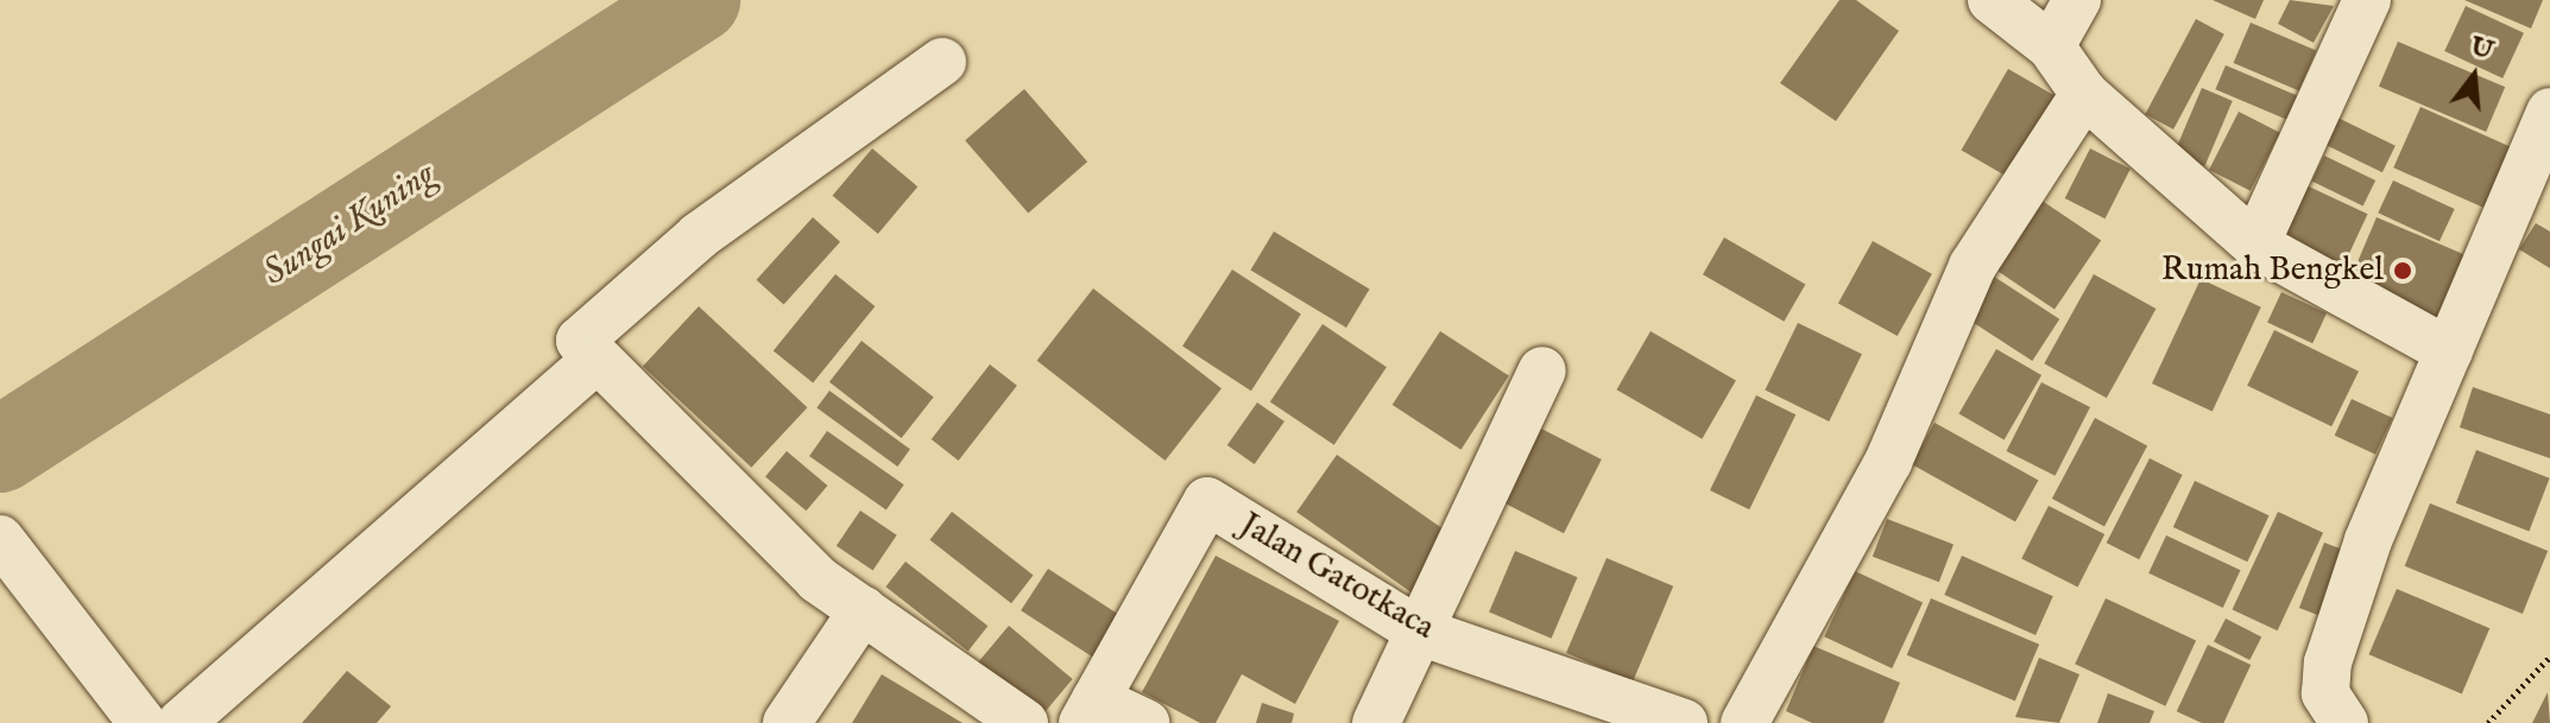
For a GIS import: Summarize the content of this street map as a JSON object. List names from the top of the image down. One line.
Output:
{"streets":{"street":["Jalan Gatotkaca"]},"water":["Sungai Kuning"],"places":["Rumah Bengkel"],"north":"top"}
